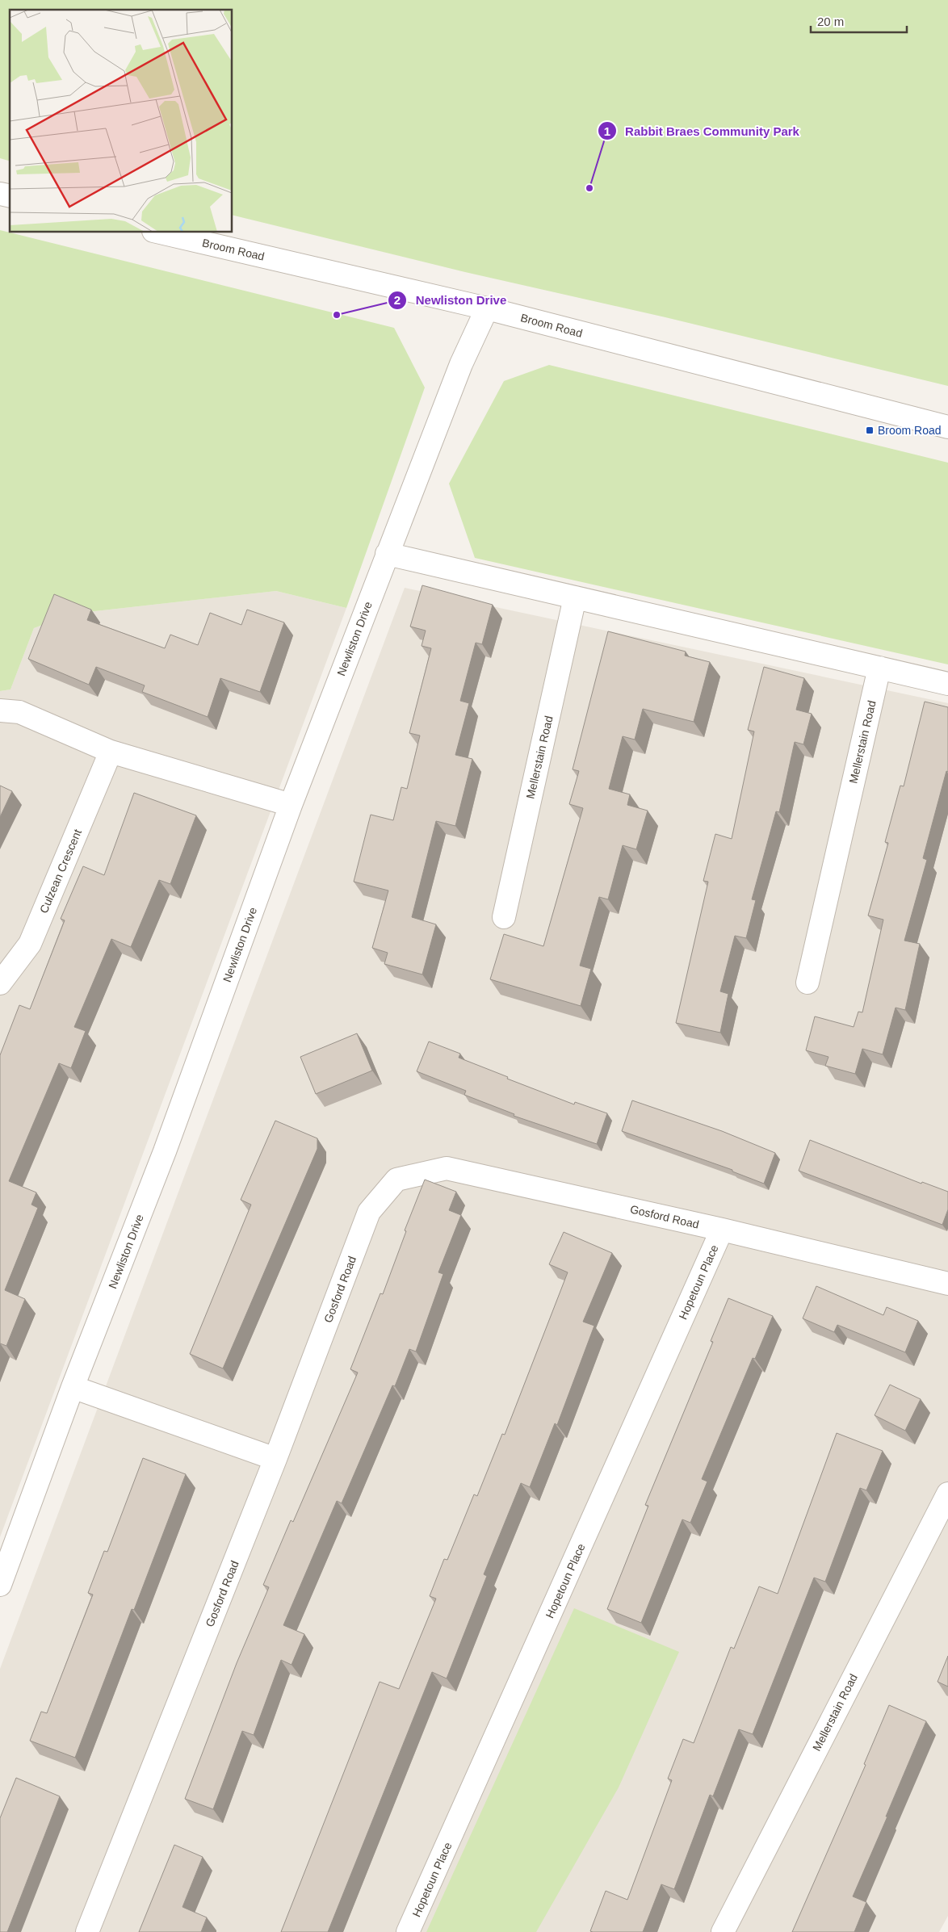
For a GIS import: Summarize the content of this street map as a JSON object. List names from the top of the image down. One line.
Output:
{"streets":{"street":["Broom Road","Newliston Drive","Mellerstain Road","Culzean Crescent","Gosford Road","Hopetoun Place"]},"crossings":[["Broom Road","Newliston Drive"],["Gosford Road","Hopetoun Place"]],"places":{"other":["Rabbit Braes Community Park","Newliston Drive"],"transit":["Broom Road"]},"scale_bar":"20 m"}
